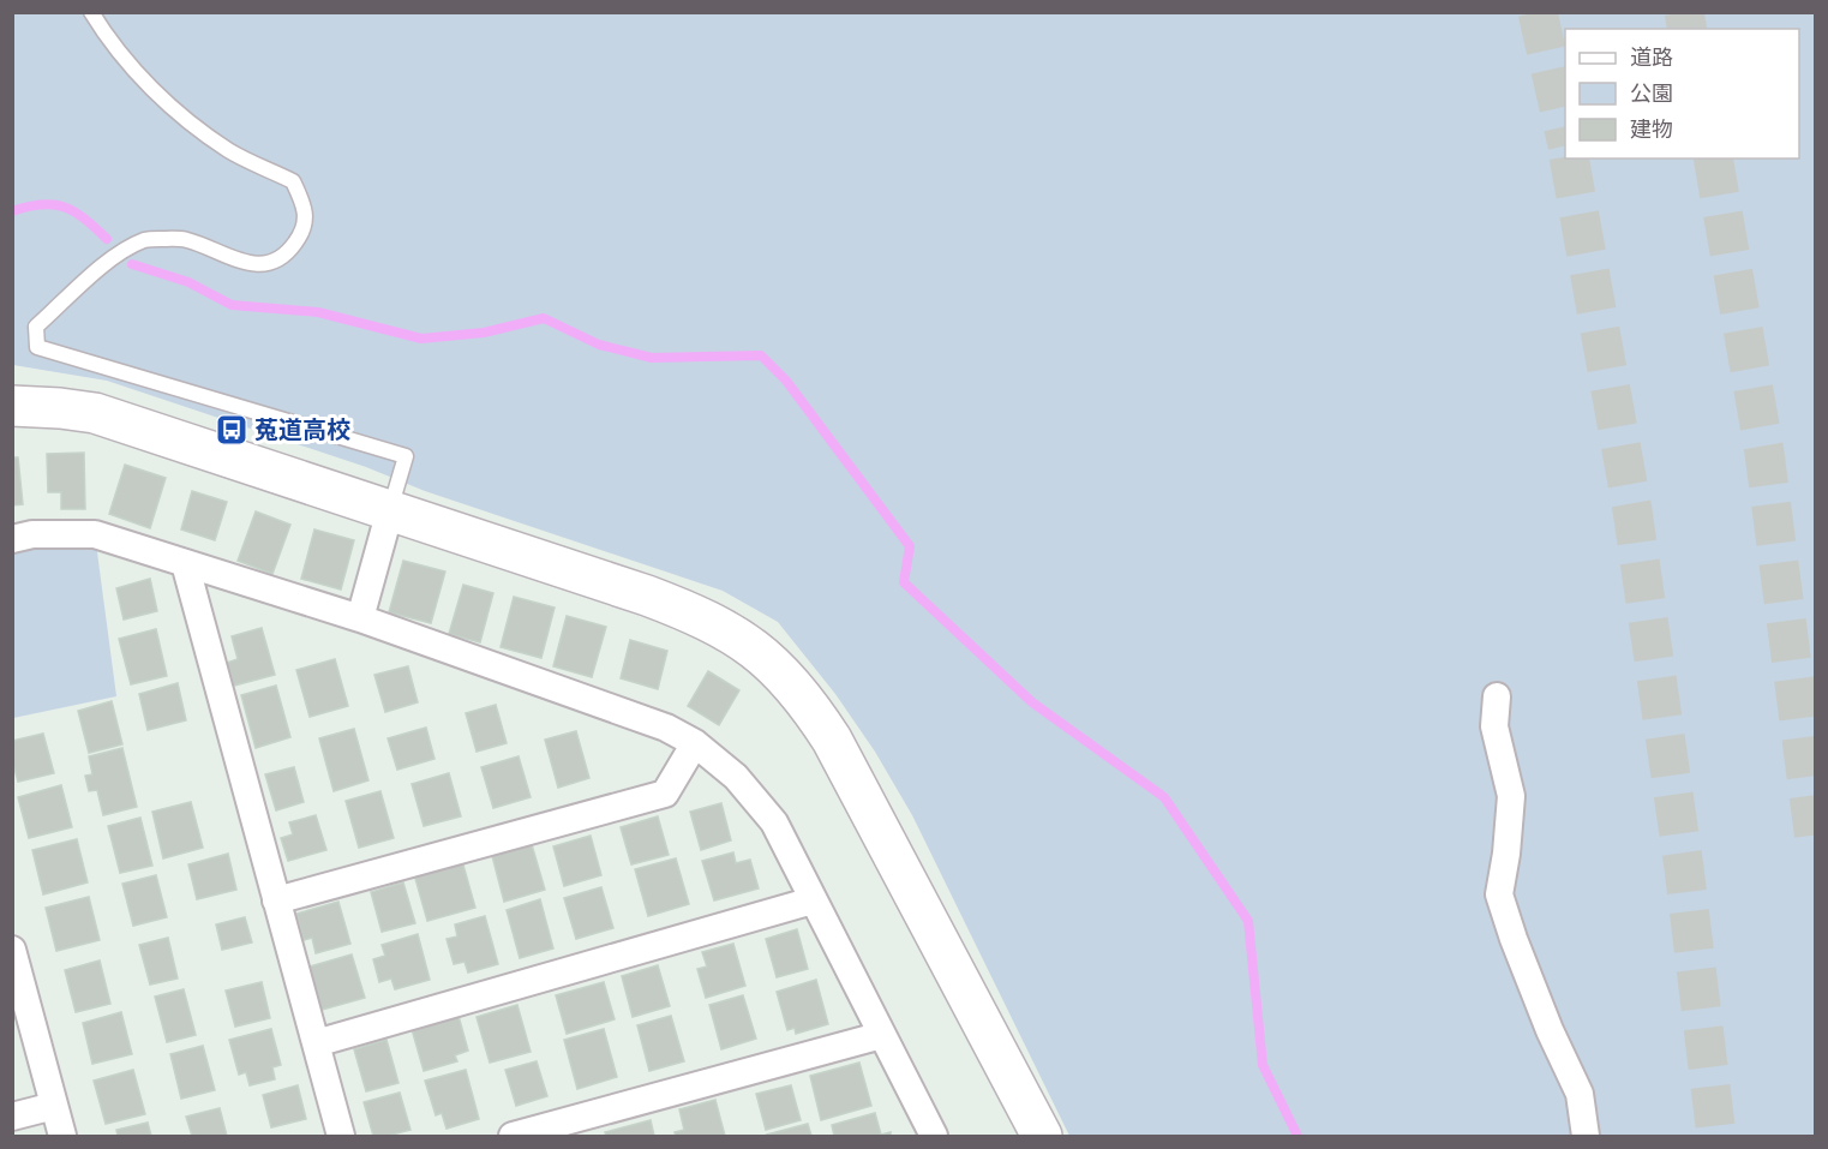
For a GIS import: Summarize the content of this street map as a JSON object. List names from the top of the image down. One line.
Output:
{"places":{"bus stop":["菟道高校"]},"legend":["道路","公園","建物"]}
